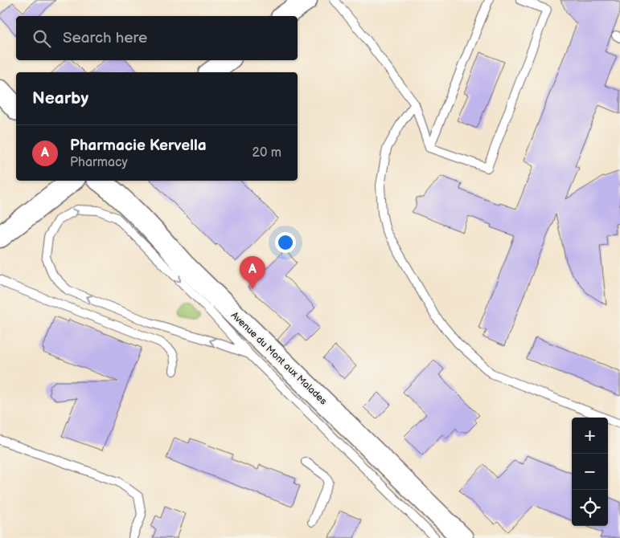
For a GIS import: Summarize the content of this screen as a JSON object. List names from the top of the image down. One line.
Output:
{"streets":{"street":["Avenue du Mont aux Malades"]},"page":{"search":"Search here","heading":"Nearby","list":[{"mark":"A","name":"Pharmacie Kervella","note":"Pharmacy","value":"20 m"}],"pins":"A","map_buttons":["+","−"]}}
